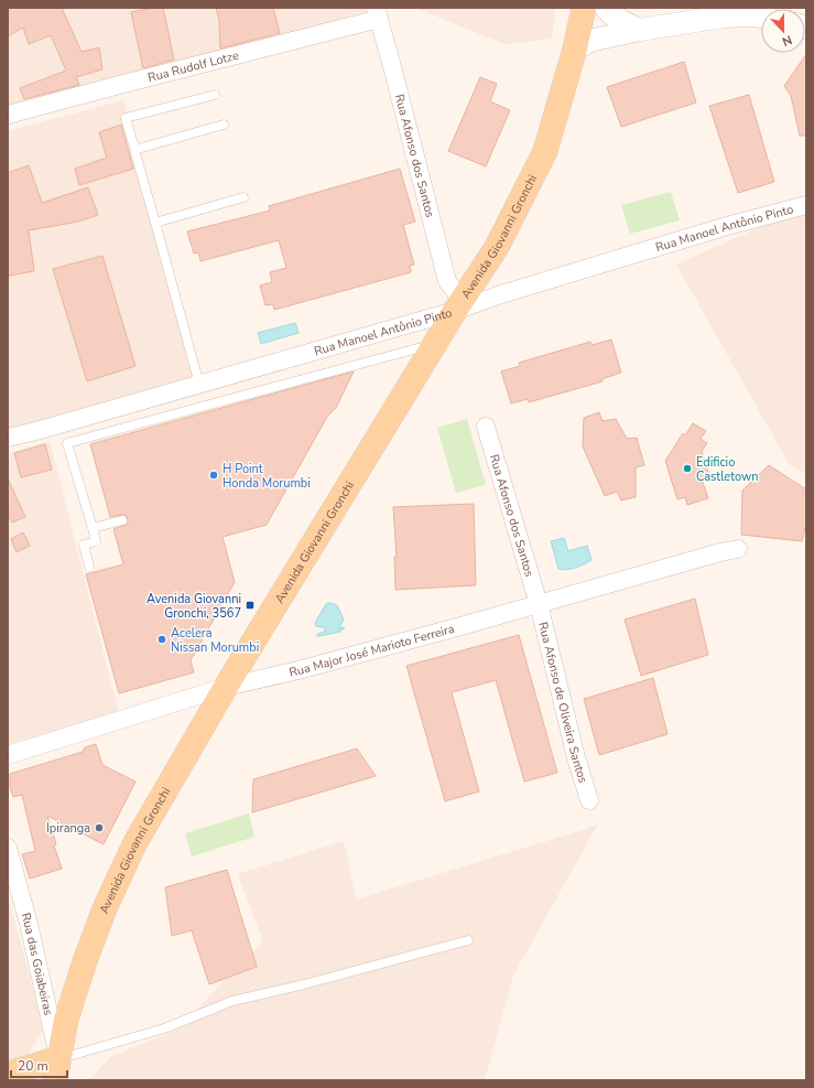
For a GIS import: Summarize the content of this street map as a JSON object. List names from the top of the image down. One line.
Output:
{"streets":{"main road":["Avenida Giovanni Gronchi"],"street":["Rua Rudolf Lotze","Rua Afonso dos Santos","Rua Manoel Antônio Pinto","Rua Major José Marioto Ferreira","Rua Afonso de Oliveira Santos","Rua das Goiabeiras"]},"crossings":[["Rua Rudolf Lotze","Rua Afonso dos Santos"],["Rua Afonso dos Santos","Rua Manoel Antônio Pinto"],["Rua Afonso dos Santos","Avenida Giovanni Gronchi"],["Rua Afonso dos Santos","Rua Major José Marioto Ferreira"],["Rua Afonso dos Santos","Rua Afonso de Oliveira Santos"],["Rua Manoel Antônio Pinto","Avenida Giovanni Gronchi"],["Avenida Giovanni Gronchi","Rua Major José Marioto Ferreira"],["Avenida Giovanni Gronchi","Rua das Goiabeiras"],["Rua Major José Marioto Ferreira","Rua Afonso de Oliveira Santos"]],"places":{"other":["Edificio Castletown","H Point Honda Morumbi","Acelera Nissan Morumbi","Ipiranga"],"transit":["Avenida Giovanni Gronchi, 3567"]},"scale_bar":"20 m","north":"bottom"}
